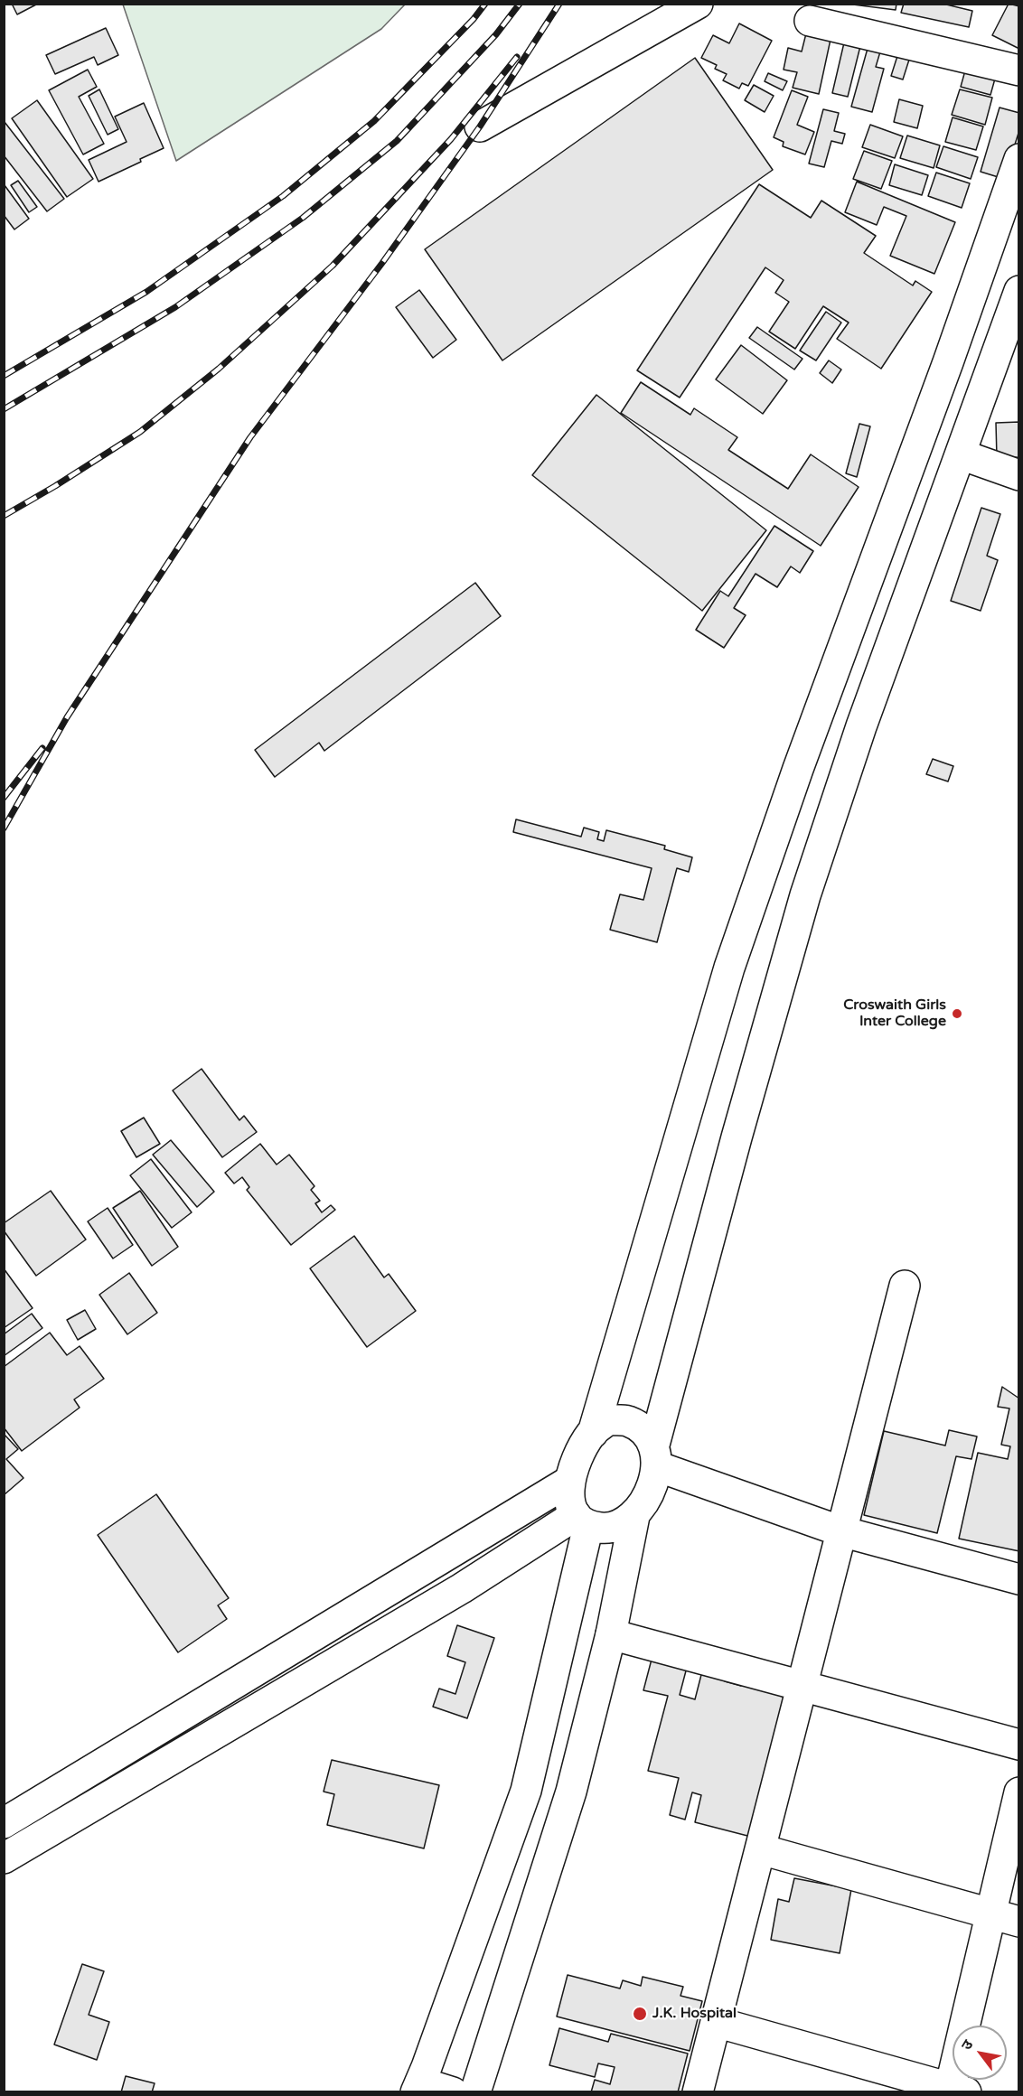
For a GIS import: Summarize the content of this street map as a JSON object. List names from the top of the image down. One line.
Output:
{"places":["Croswaith Girls Inter College","J.K. Hospital"],"north":"top left"}
